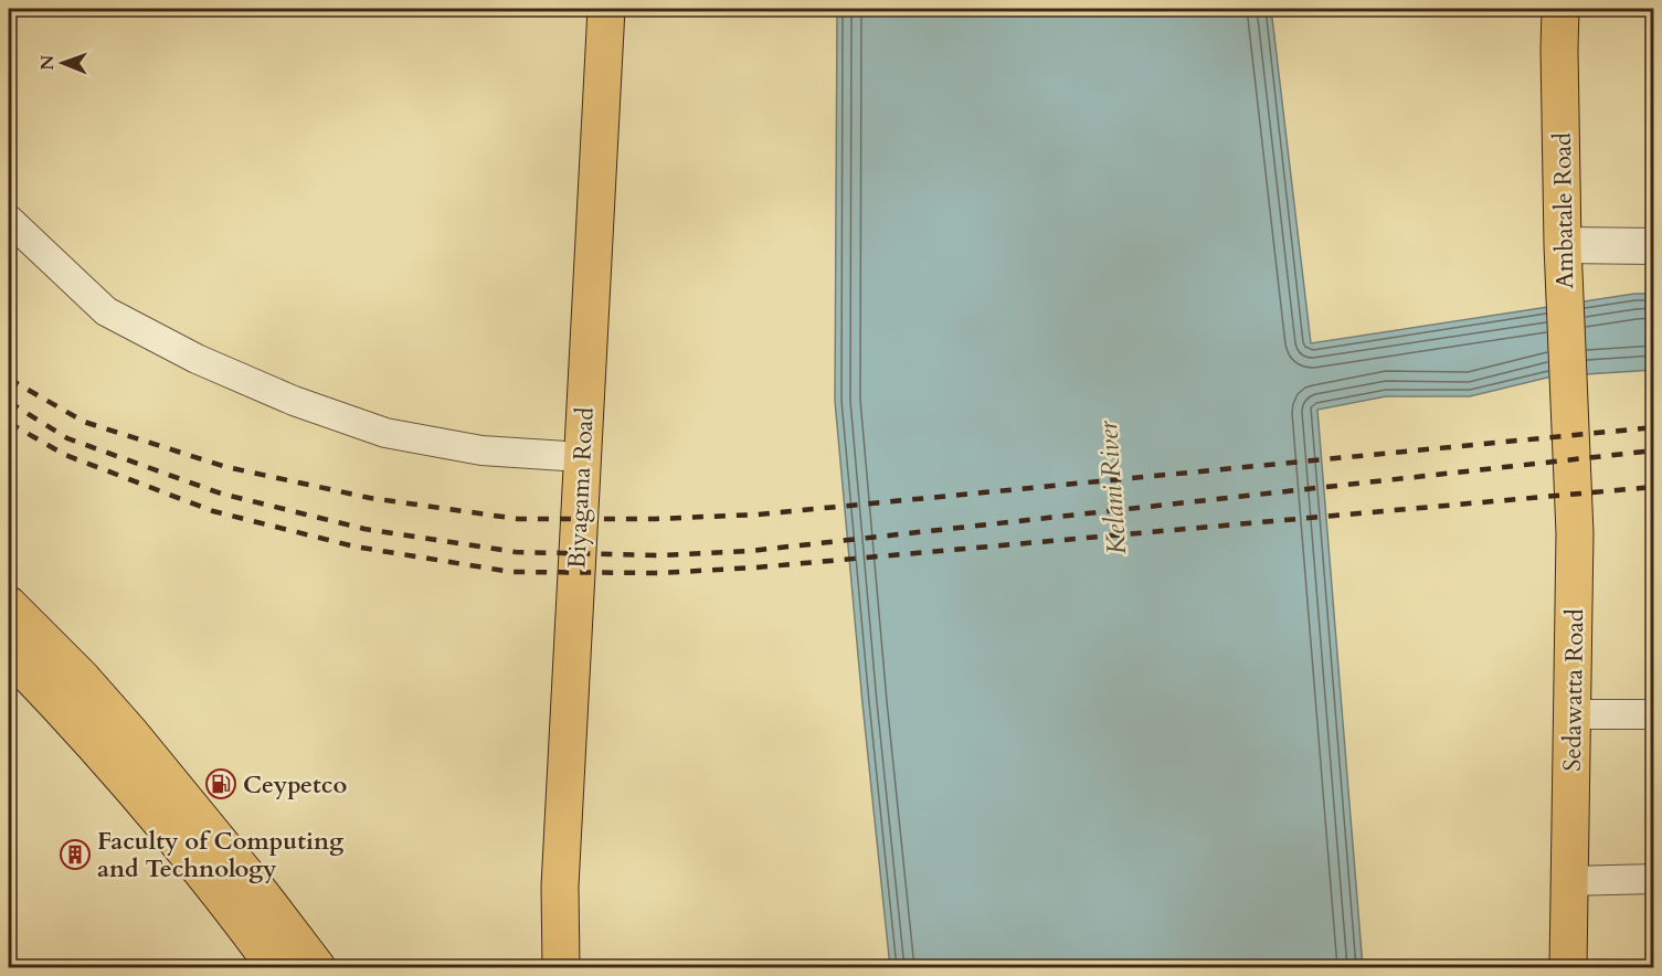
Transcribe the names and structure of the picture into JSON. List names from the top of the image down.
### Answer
{
  "streets": {
    "main road": ["Ambatale Road", "Biyagama Road", "Sedawatta Road"]
  },
  "crossings": [
    ["Ambatale Road", "Sedawatta Road"]
  ],
  "water": ["Kelani River"],
  "places": {
    "fuel station": ["Ceypetco"],
    "building": ["Faculty of Computing and Technology"]
  },
  "north": "left"
}
